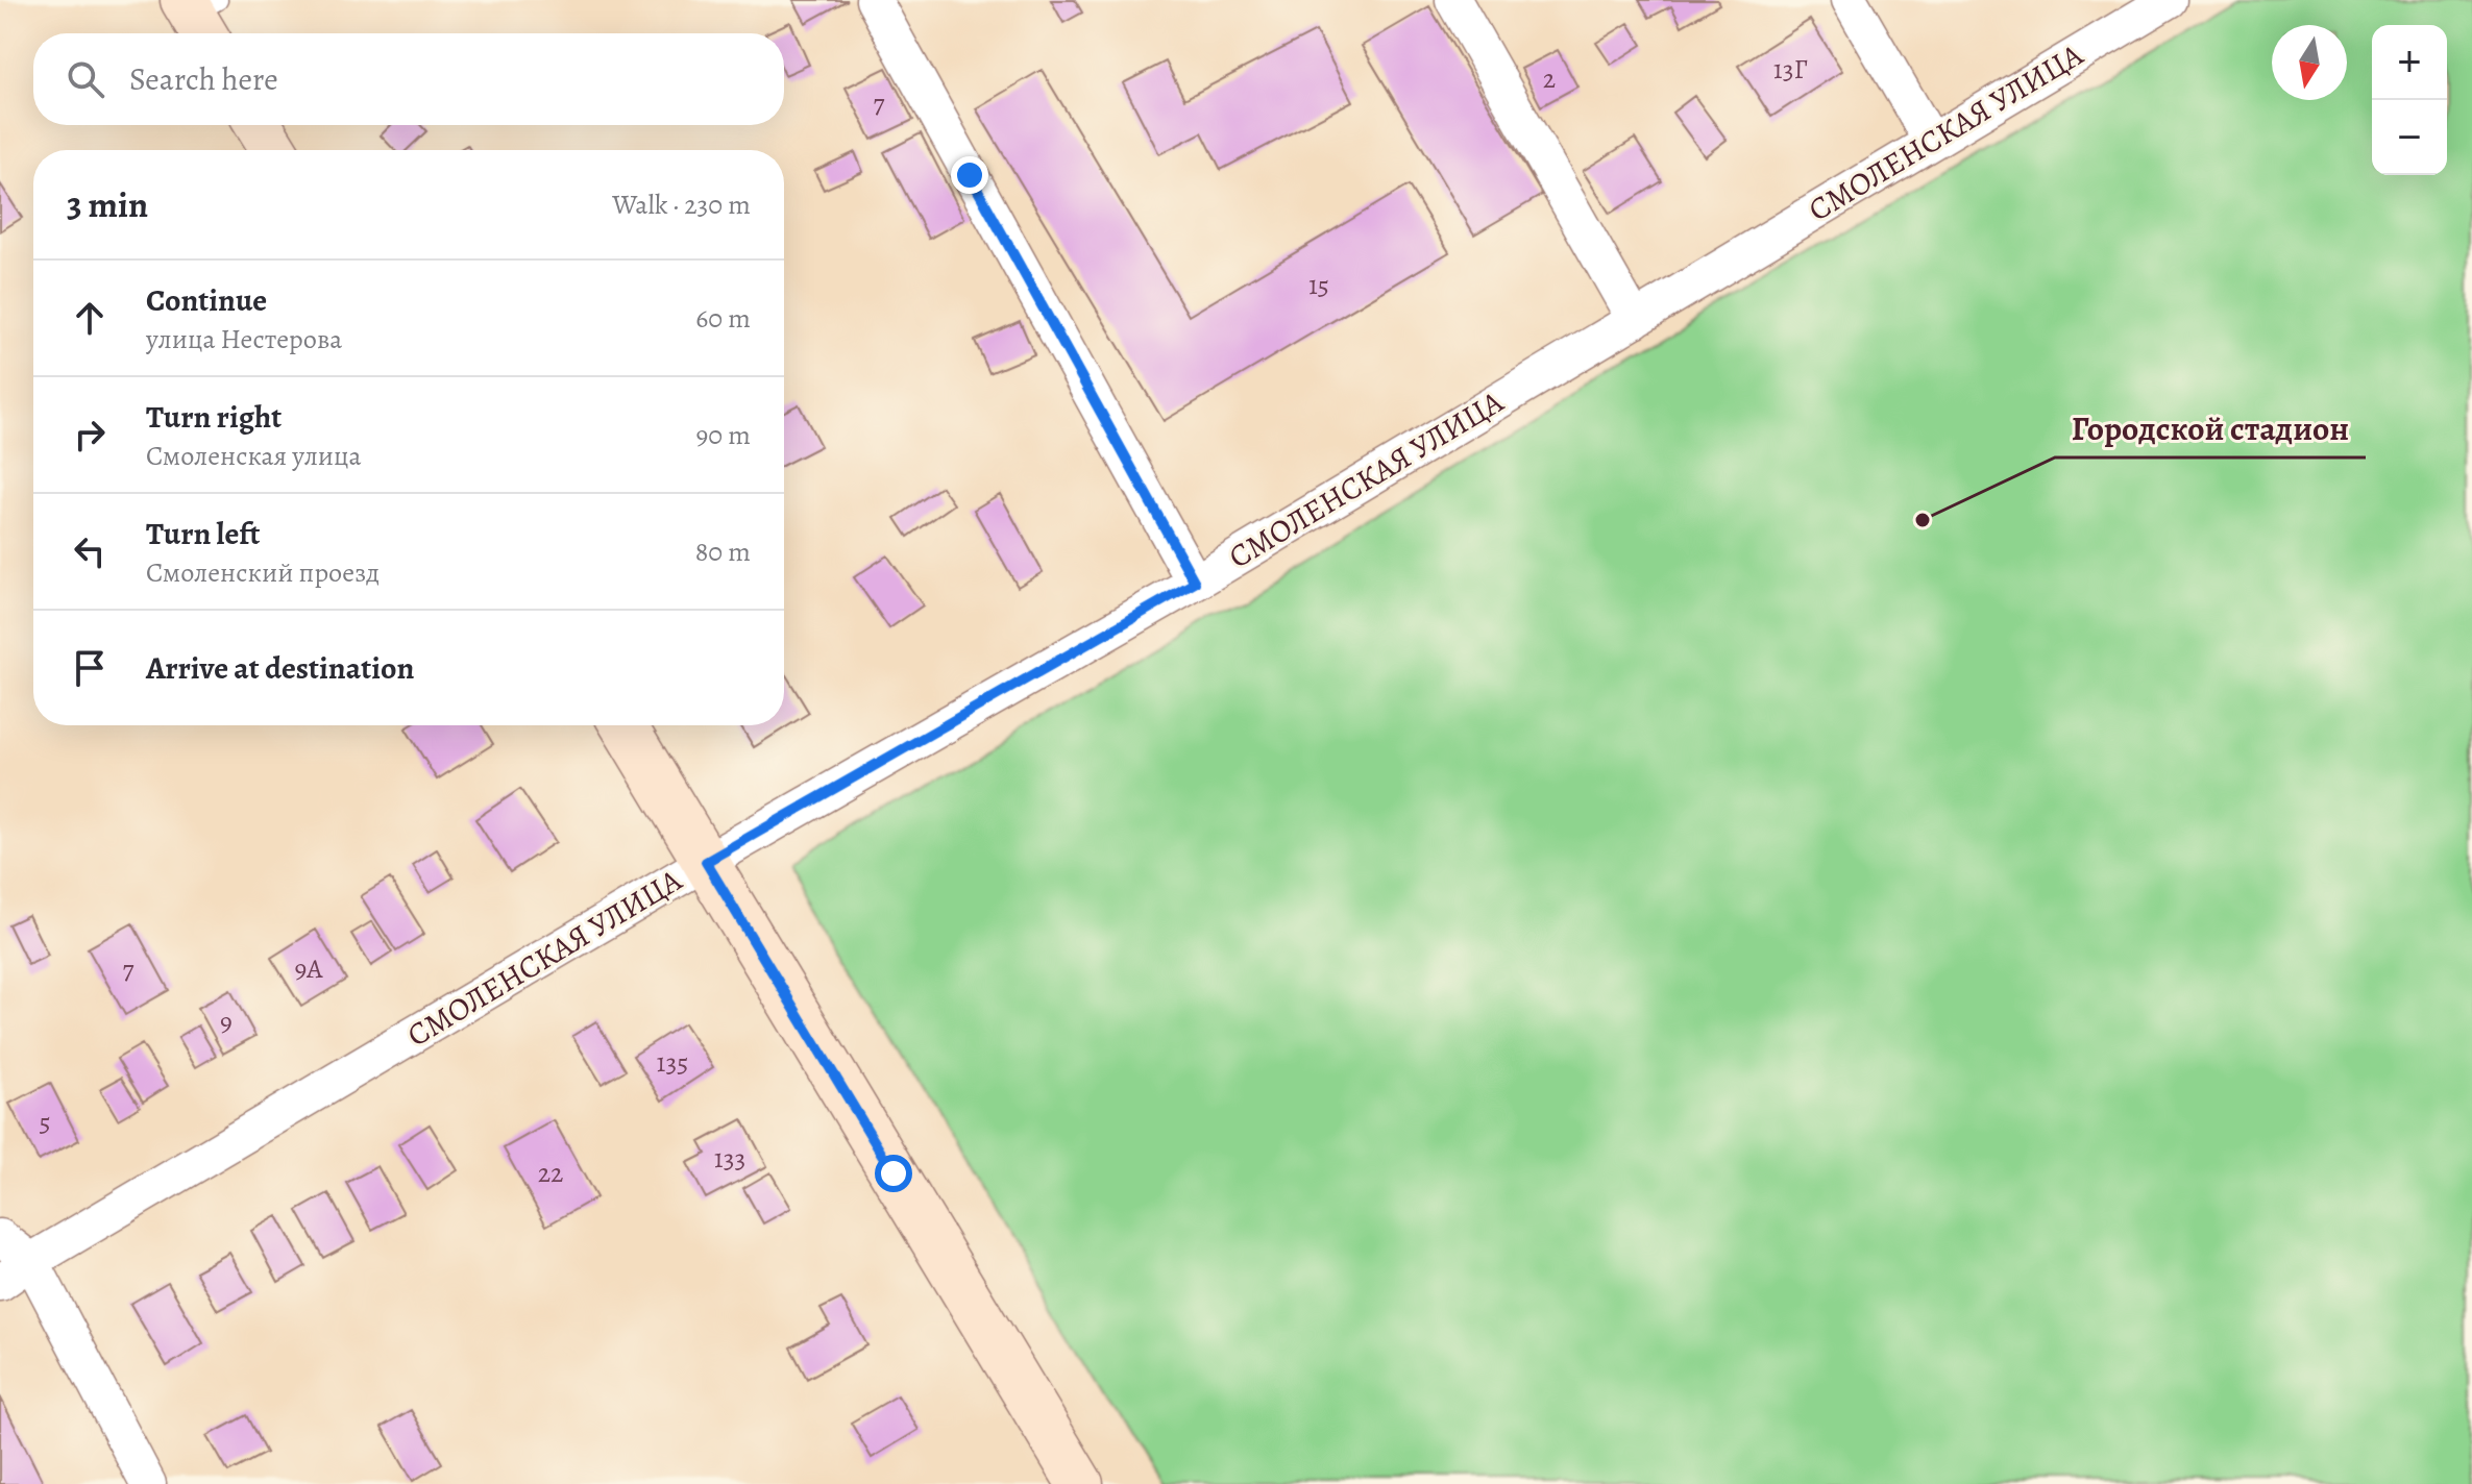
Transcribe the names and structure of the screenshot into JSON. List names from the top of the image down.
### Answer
{
  "streets": {
    "street": ["СМОЛЕНСКАЯ УЛИЦА"]
  },
  "places": ["Городской стадион"],
  "house_numbers": [
    "13Г",
    "2",
    "7",
    "15",
    "9А",
    "7",
    "9",
    "135",
    "5",
    "133",
    "22"
  ],
  "north": "bottom",
  "page": {
    "map_buttons": ["+", "−"],
    "search": "Search here",
    "heading": ["3 min", "Walk · 230 m"],
    "list": [
      ["Continue", "улица Нестерова", "60 m"],
      ["Turn right", "Смоленская улица", "90 m"],
      ["Turn left", "Смоленский проезд", "80 m"],
      "Arrive at destination"
    ]
  }
}
